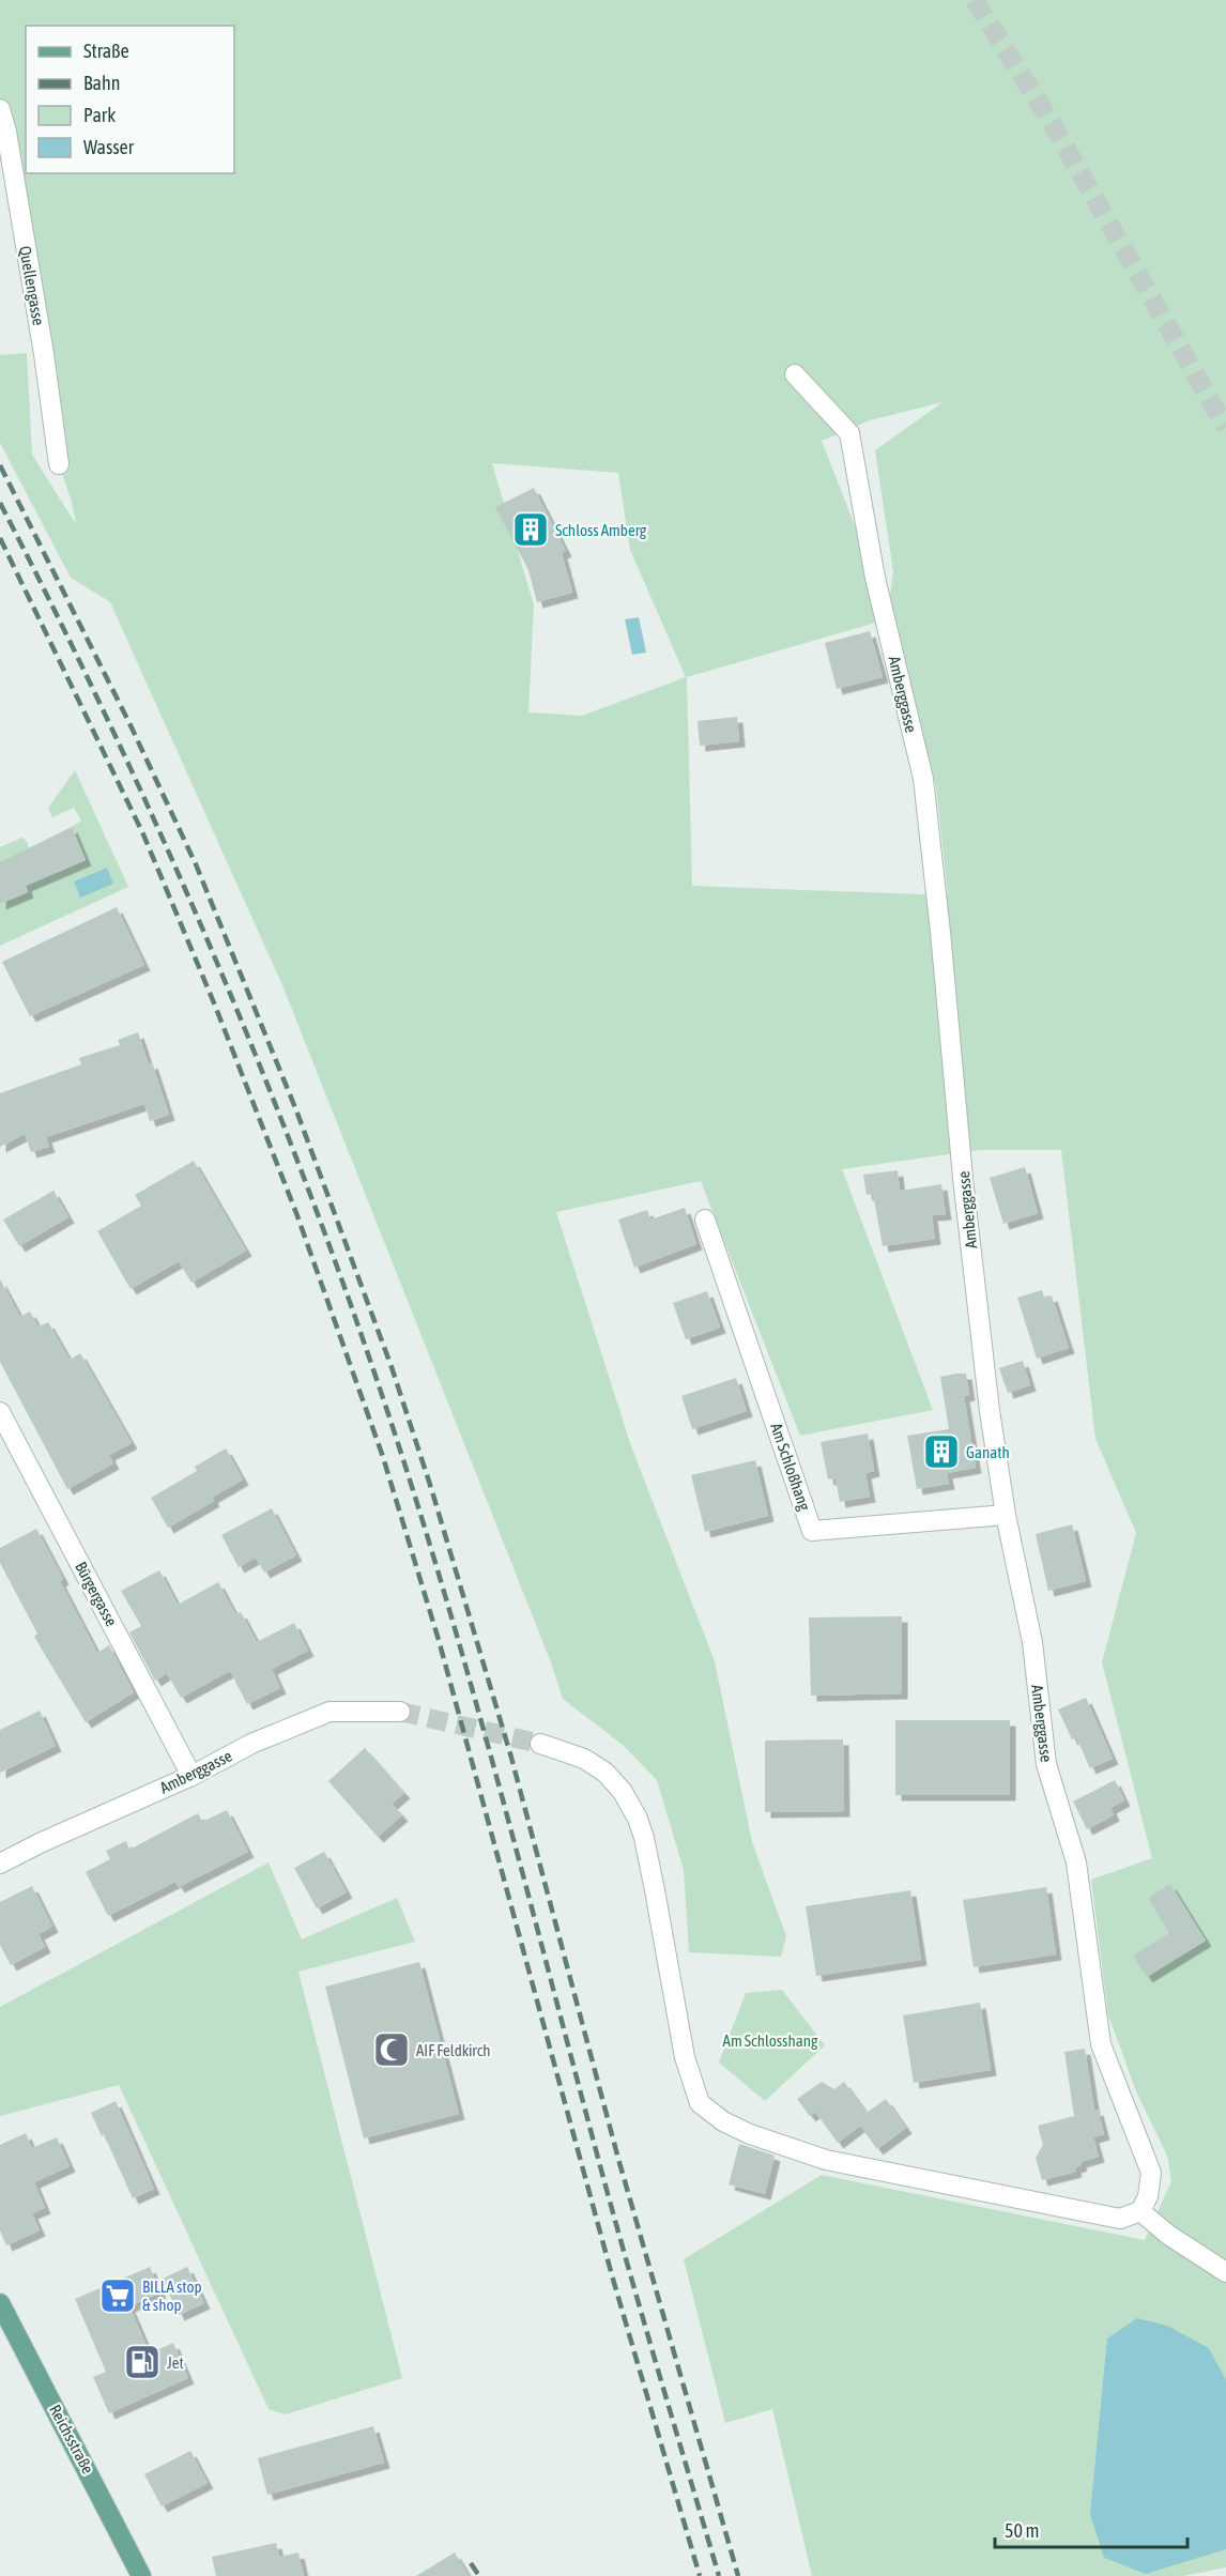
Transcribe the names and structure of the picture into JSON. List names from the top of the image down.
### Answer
{
  "streets": {
    "main road": ["Reichsstraße"],
    "street": [
      "Quellengasse",
      "Amberggasse",
      "Am Schloßhang",
      "Bürgergasse"
    ]
  },
  "crossings": [
    ["Amberggasse", "Am Schloßhang"],
    ["Amberggasse", "Bürgergasse"]
  ],
  "parks": ["Am Schlosshang"],
  "places": {
    "building": ["Schloss Amberg", "Ganath"],
    "mosque": ["AIF Feldkirch"],
    "supermarket": ["BILLA stop & shop"],
    "fuel station": ["Jet"]
  },
  "legend": [
    "Straße",
    "Bahn",
    "Park",
    "Wasser"
  ],
  "scale_bar": "50 m"
}
